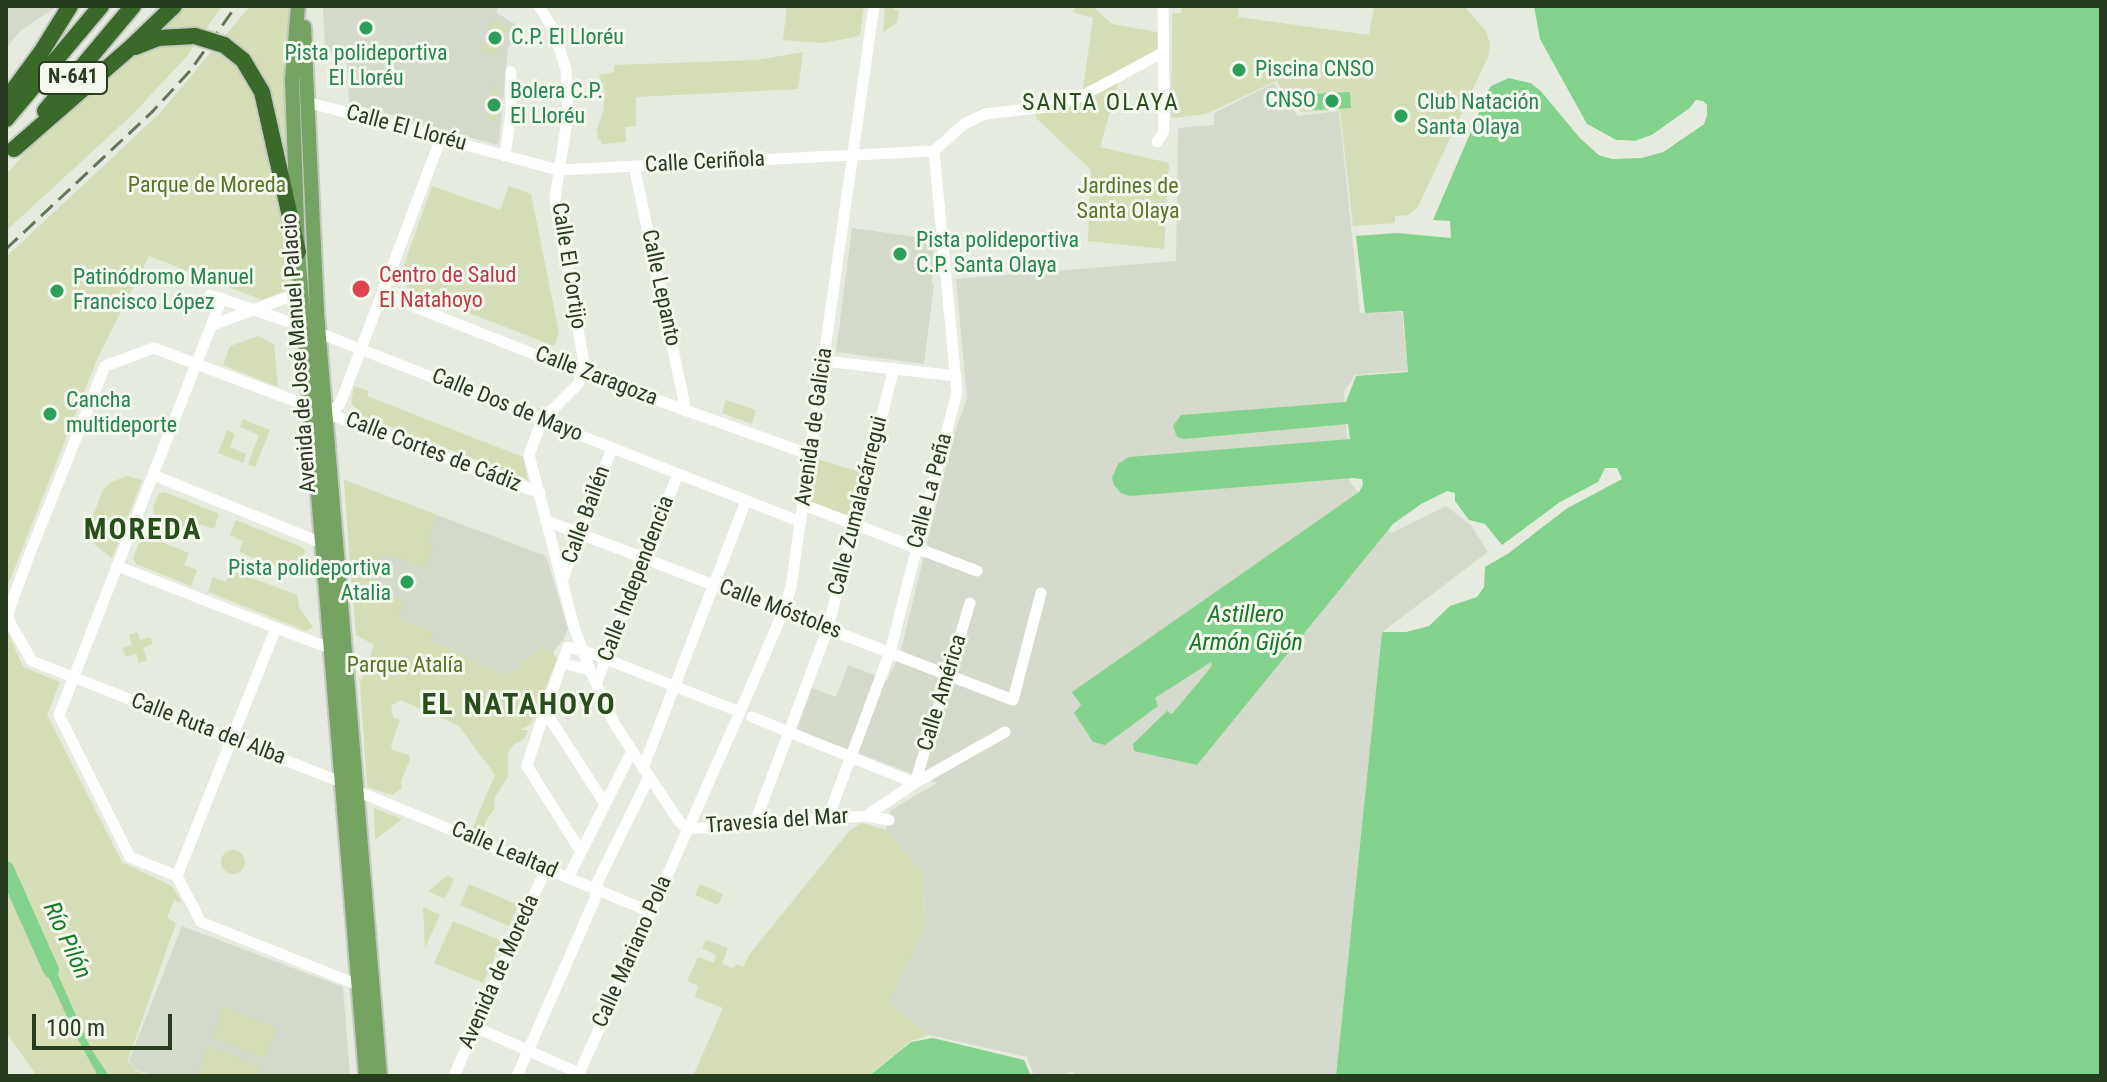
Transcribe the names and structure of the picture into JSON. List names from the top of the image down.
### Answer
{
  "streets": {
    "highway": ["N-641"],
    "main road": ["Avenida de José Manuel Palacio"],
    "street": [
      "Calle El Lloréu",
      "Calle Ceriñola",
      "Calle El Cortijo",
      "Calle Lepanto",
      "Calle Zaragoza",
      "Calle Dos de Mayo",
      "Avenida de Galicia",
      "Calle Cortes de Cádiz",
      "Calle La Peña",
      "Calle Zumalacárregui",
      "Calle Bailén",
      "Calle Independencia",
      "Calle Móstoles",
      "Calle América",
      "Calle Ruta del Alba",
      "Travesía del Mar",
      "Calle Lealtad",
      "Calle Mariano Pola",
      "Avenida de Moreda"
    ]
  },
  "crossings": [
    ["Calle El Lloréu", "Calle Ceriñola"],
    ["Calle El Lloréu", "Calle El Cortijo"],
    ["Calle El Lloréu", "Avenida de José Manuel Palacio"],
    ["Calle Ceriñola", "Calle El Cortijo"],
    ["Calle Ceriñola", "Calle Lepanto"],
    ["Calle Ceriñola", "Avenida de Galicia"],
    ["Calle Ceriñola", "Calle La Peña"],
    ["Calle El Cortijo", "Calle Zaragoza"],
    ["Calle Lepanto", "Calle Zaragoza"],
    ["Avenida de José Manuel Palacio", "Calle Dos de Mayo"],
    ["Avenida de José Manuel Palacio", "Calle Cortes de Cádiz"],
    ["Avenida de José Manuel Palacio", "Calle Ruta del Alba"],
    ["Avenida de José Manuel Palacio", "Calle Lealtad"],
    ["Calle Zaragoza", "Avenida de Galicia"],
    ["Calle Dos de Mayo", "Avenida de Galicia"],
    ["Calle Dos de Mayo", "Calle Bailén"],
    ["Calle Dos de Mayo", "Calle Independencia"],
    ["Avenida de Galicia", "Calle Móstoles"],
    ["Avenida de Galicia", "Travesía del Mar"],
    ["Avenida de Galicia", "Calle Mariano Pola"],
    ["Calle Cortes de Cádiz", "Calle Ruta del Alba"],
    ["Calle La Peña", "Calle Móstoles"],
    ["Calle La Peña", "Travesía del Mar"],
    ["Calle Zumalacárregui", "Calle Móstoles"],
    ["Calle Zumalacárregui", "Travesía del Mar"],
    ["Calle Bailén", "Calle Móstoles"],
    ["Calle Independencia", "Calle Móstoles"],
    ["Calle Móstoles", "Calle América"],
    ["Calle América", "Travesía del Mar"],
    ["Travesía del Mar", "Calle Mariano Pola"],
    ["Calle Lealtad", "Calle Mariano Pola"],
    ["Calle Lealtad", "Avenida de Moreda"]
  ],
  "districts": ["SANTA OLAYA", "MOREDA", "EL NATAHOYO"],
  "water": ["Astillero Armón Gijón", "Río Pilón"],
  "parks": ["Parque de Moreda", "Jardines de Santa Olaya", "Parque Atalía"],
  "places": [
    "Pista polideportiva El Lloréu",
    "C.P. El Lloréu",
    "Piscina CNSO",
    "CNSO",
    "Bolera C.P. El Lloréu",
    "Club Natación Santa Olaya",
    "Pista polideportiva C.P. Santa Olaya",
    "Centro de Salud El Natahoyo",
    "Patinódromo Manuel Francisco López",
    "Cancha multideporte",
    "Pista polideportiva Atalia"
  ],
  "scale_bar": "100 m"
}
